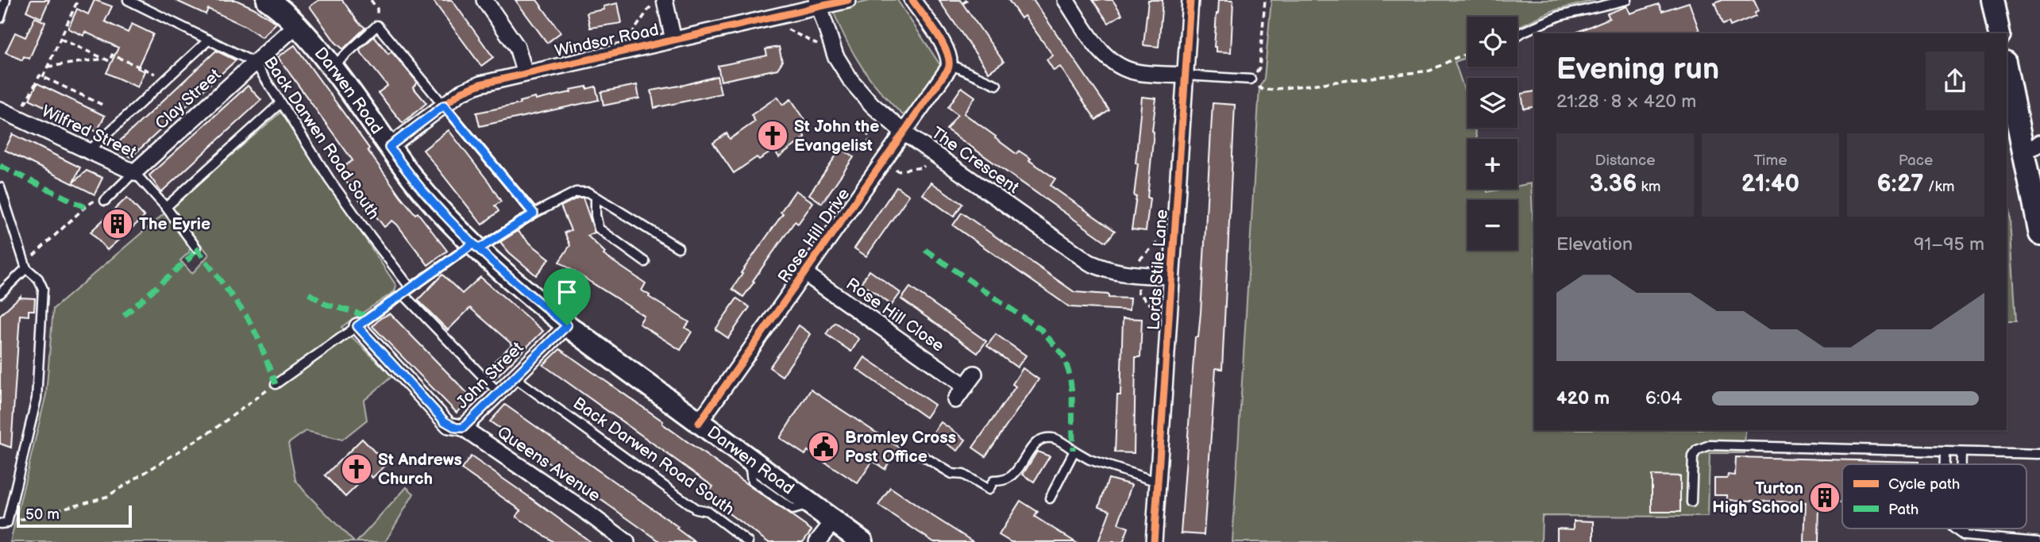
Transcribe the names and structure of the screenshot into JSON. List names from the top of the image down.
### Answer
{
  "streets": {
    "main road": ["Darwen Road"],
    "street": [
      "Windsor Road",
      "Clay Street",
      "Wilfred Street",
      "The Crescent",
      "Rose Hill Drive",
      "Lords Stile Lane",
      "Rose Hill Close",
      "John Street",
      "Queens Avenue"
    ],
    "lane": ["Back Darwen Road South"]
  },
  "crossings": [
    ["Windsor Road", "Darwen Road"],
    ["Windsor Road", "The Crescent"],
    ["Darwen Road", "Clay Street"],
    ["Darwen Road", "Rose Hill Drive"],
    ["Darwen Road", "John Street"],
    ["Clay Street", "Wilfred Street"],
    ["Clay Street", "Back Darwen Road South"],
    ["Back Darwen Road South", "John Street"],
    ["The Crescent", "Rose Hill Drive"],
    ["The Crescent", "Lords Stile Lane"],
    ["Rose Hill Drive", "Rose Hill Close"],
    ["John Street", "Queens Avenue"]
  ],
  "places": {
    "church": ["St John the Evangelist", "St Andrews Church"],
    "building": ["The Eyrie", "Turton High School"],
    "public building": ["Bromley Cross Post Office"]
  },
  "legend": ["Cycle path", "Path"],
  "scale_bar": "50 m",
  "page": {
    "map_buttons": ["+", "−"],
    "heading": ["Evening run", "21:28 · 8 × 420 m"],
    "stats": [
      ["Distance", "3.36 km"],
      ["Time", "21:40"],
      ["Pace", "6:27 /km"]
    ],
    "chart": ["Elevation", "91–95 m"],
    "list": [
      {
        "name": "420 m",
        "note": "6:04"
      }
    ],
    "scale": "50 m"
  }
}
